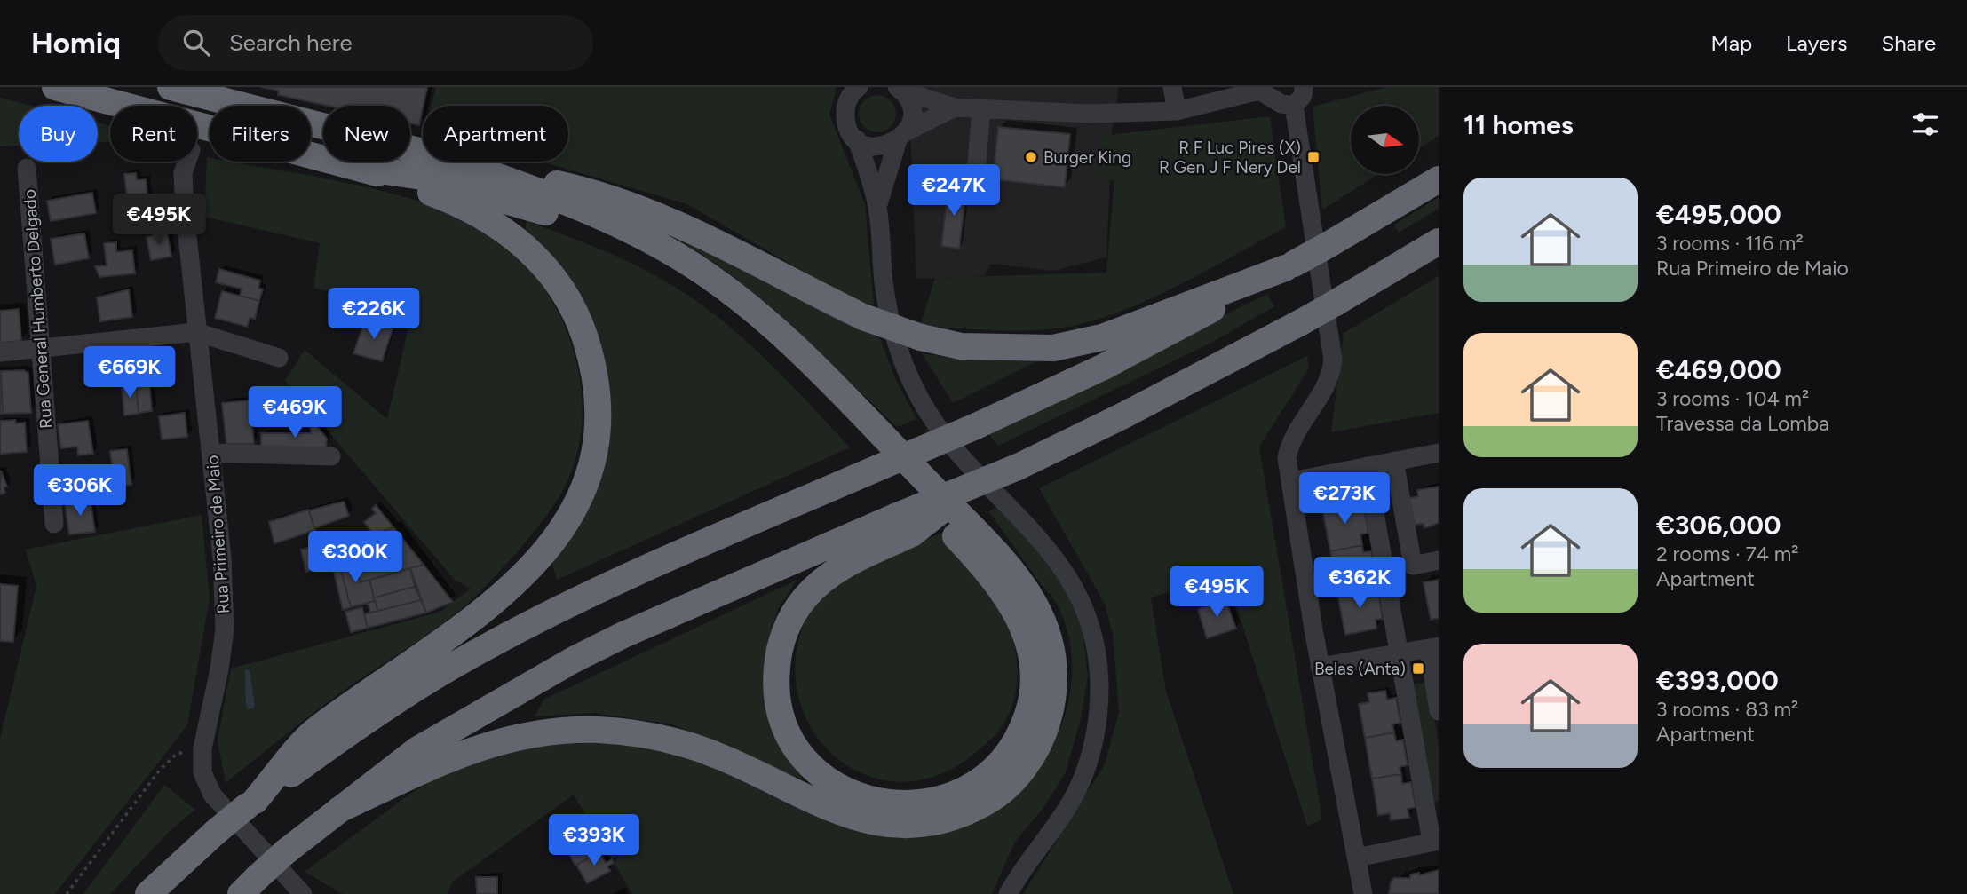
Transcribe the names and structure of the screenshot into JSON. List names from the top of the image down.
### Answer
{
  "streets": {
    "street": ["Rua General Humberto Delgado", "Rua Primeiro de Maio"]
  },
  "places": {
    "other": ["Burger King"],
    "transit": ["R F Luc Pires (X) R Gen J F Nery Del", "Belas (Anta)"]
  },
  "north": "right",
  "page": {
    "header": "Homiq",
    "search": "Search here",
    "nav": ["Map", "Layers", "Share"],
    "heading": "11 homes",
    "chip": [
      "Buy",
      "Rent",
      "Filters",
      "New",
      "Apartment"
    ],
    "list": [
      {
        "name": "€495,000",
        "note": "3 rooms · 116 m² · Rua Primeiro de Maio"
      },
      {
        "name": "€469,000",
        "note": "3 rooms · 104 m² · Travessa da Lomba"
      },
      {
        "name": "€306,000",
        "note": "2 rooms · 74 m² · Apartment"
      },
      {
        "name": "€393,000",
        "note": "3 rooms · 83 m² · Apartment"
      }
    ],
    "price": [
      "€247K",
      "€495K",
      "€226K",
      "€669K",
      "€469K",
      "€306K",
      "€273K",
      "€300K",
      "€362K",
      "€495K",
      "€393K"
    ]
  }
}
